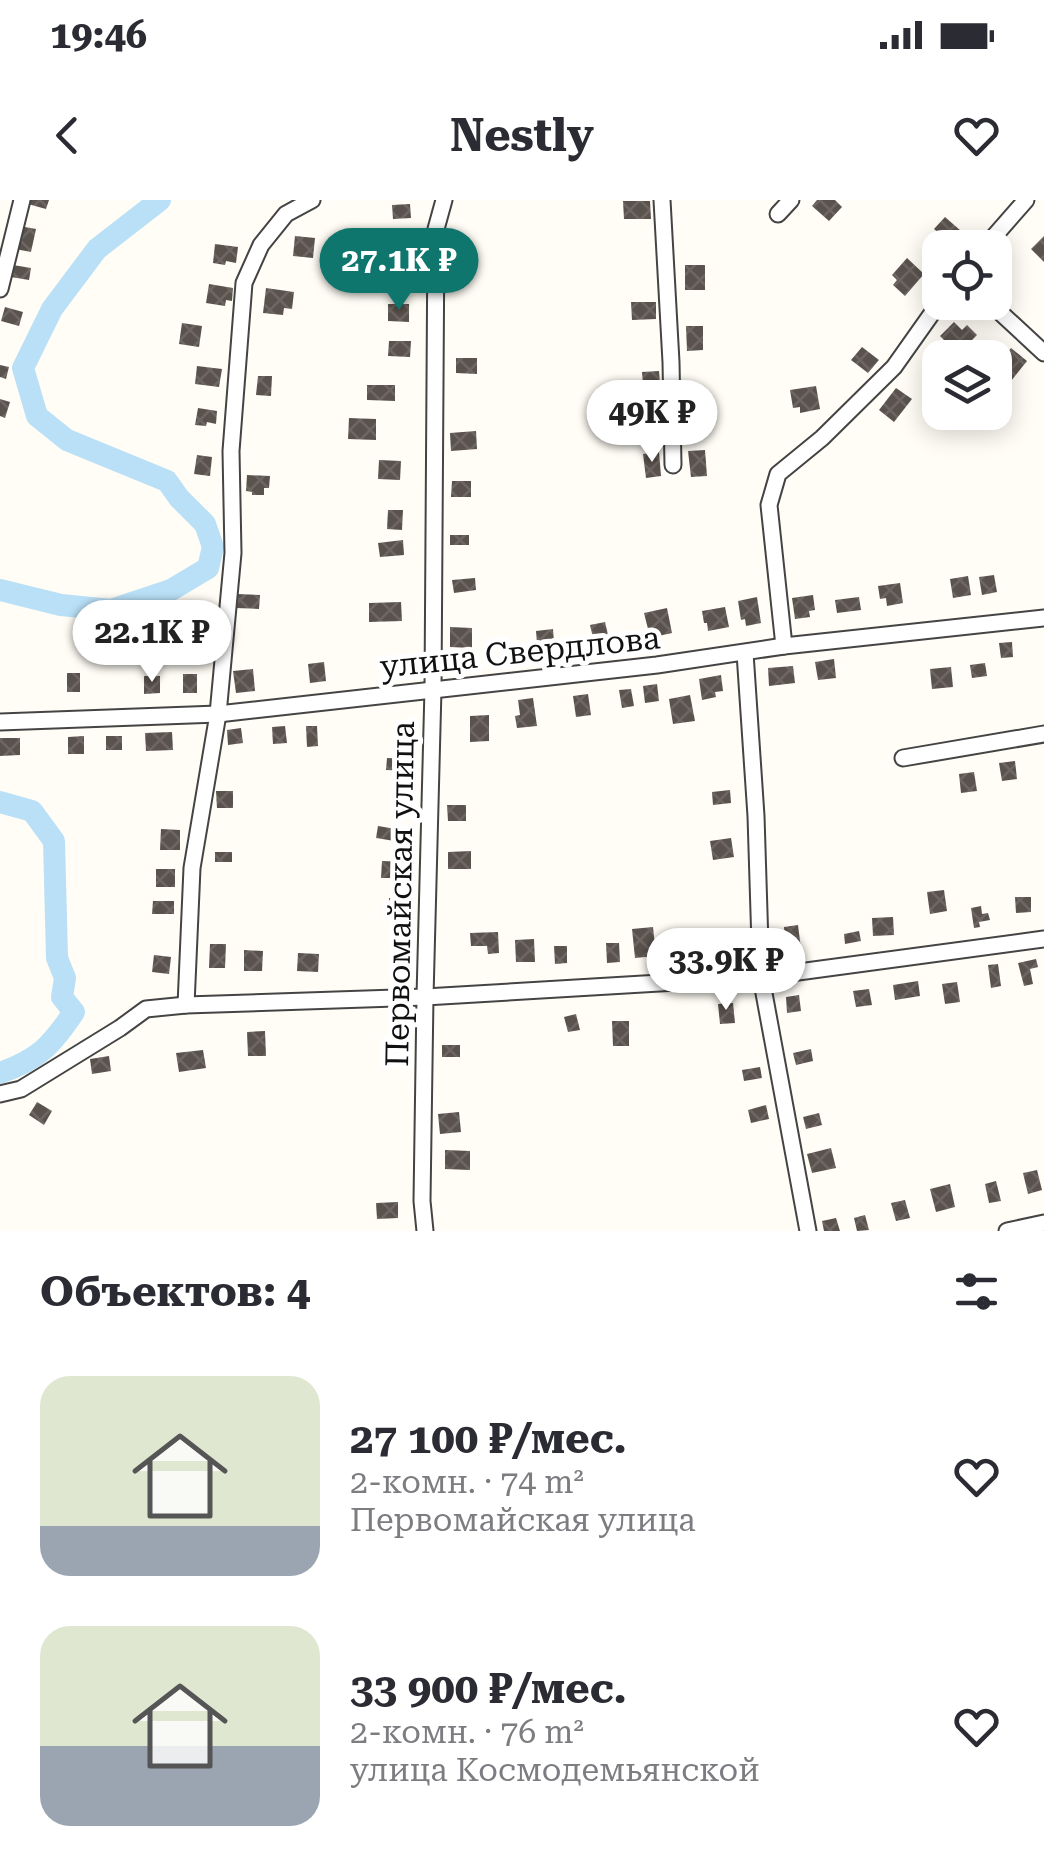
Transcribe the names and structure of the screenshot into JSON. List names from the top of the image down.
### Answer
{
  "streets": {
    "street": ["улица Свердлова", "Первомайская улица"]
  },
  "crossings": [
    ["улица Свердлова", "Первомайская улица"]
  ],
  "page": {
    "status": "19:46",
    "header": "Nestly",
    "price": [
      "27.1K ₽",
      "49K ₽",
      "22.1K ₽",
      "33.9K ₽"
    ],
    "heading": "Объектов: 4",
    "list": [
      {
        "name": "27 100 ₽/мес.",
        "note": "2-комн. · 74 m² · Первомайская улица"
      },
      {
        "name": "33 900 ₽/мес.",
        "note": "2-комн. · 76 m² · улица Космодемьянской"
      }
    ]
  }
}
